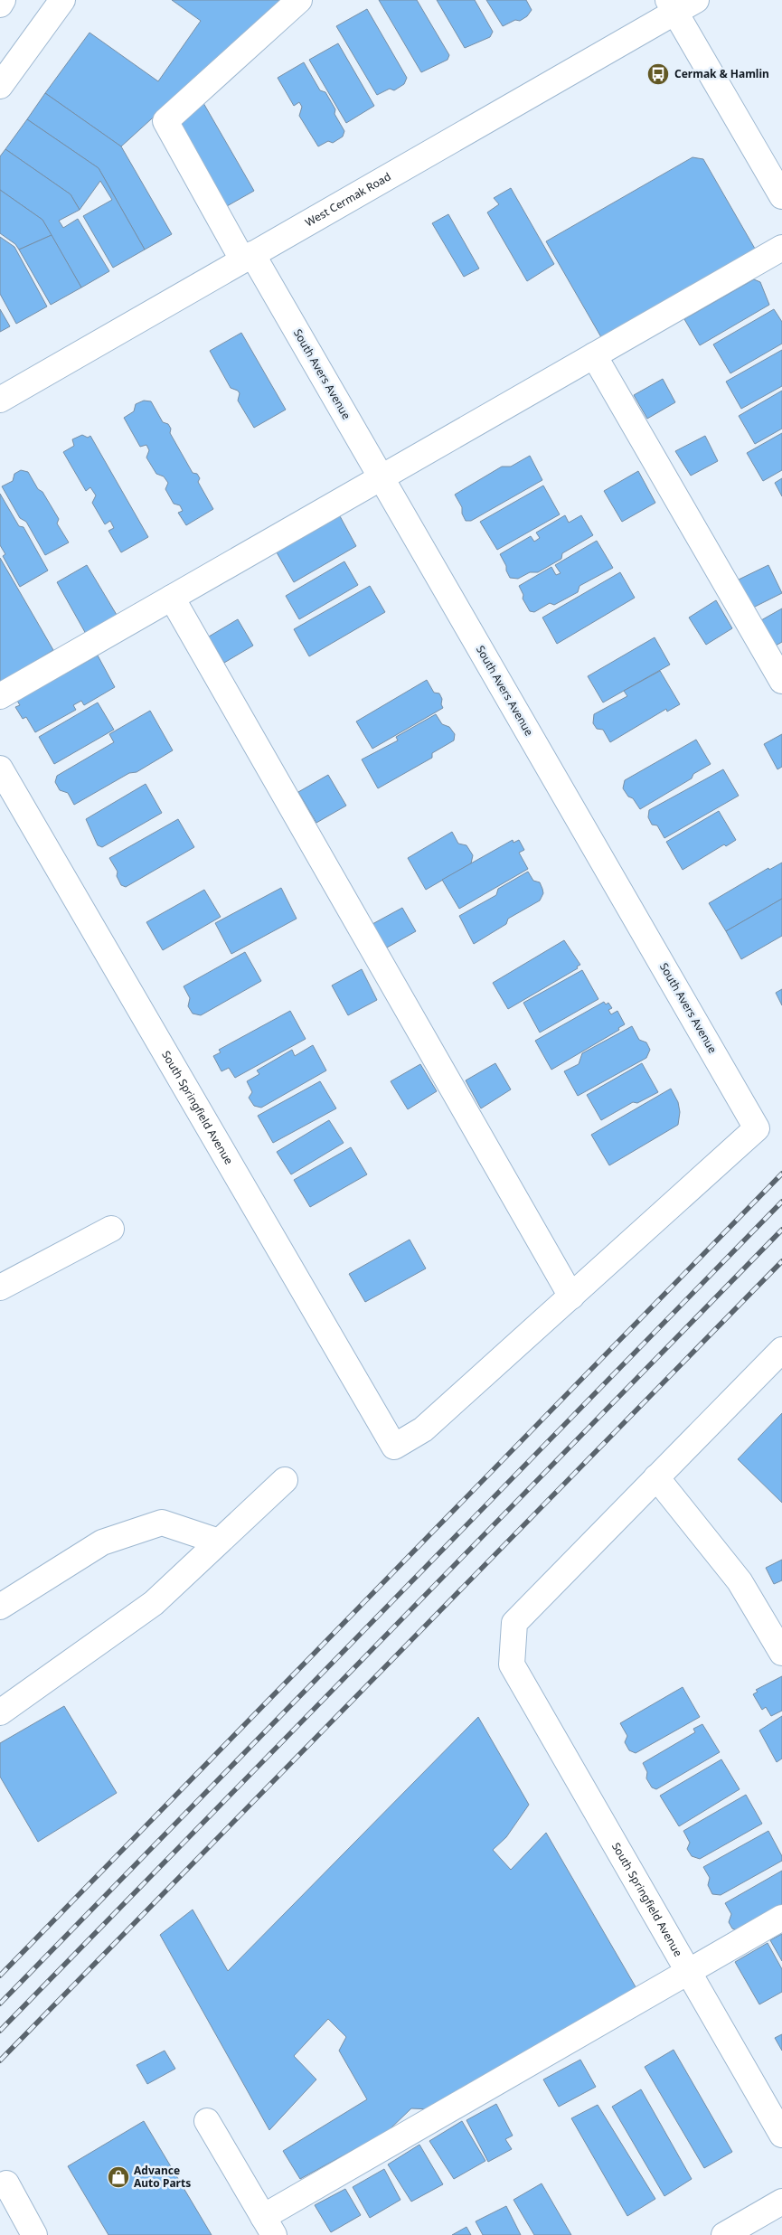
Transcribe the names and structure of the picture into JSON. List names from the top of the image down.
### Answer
{
  "streets": {
    "street": ["West Cermak Road", "South Avers Avenue", "South Springfield Avenue"]
  },
  "crossings": [
    ["West Cermak Road", "South Avers Avenue"],
    ["South Avers Avenue", "South Springfield Avenue"]
  ],
  "places": {
    "bus stop": ["Cermak & Hamlin"],
    "shop": ["Advance Auto Parts"]
  }
}
